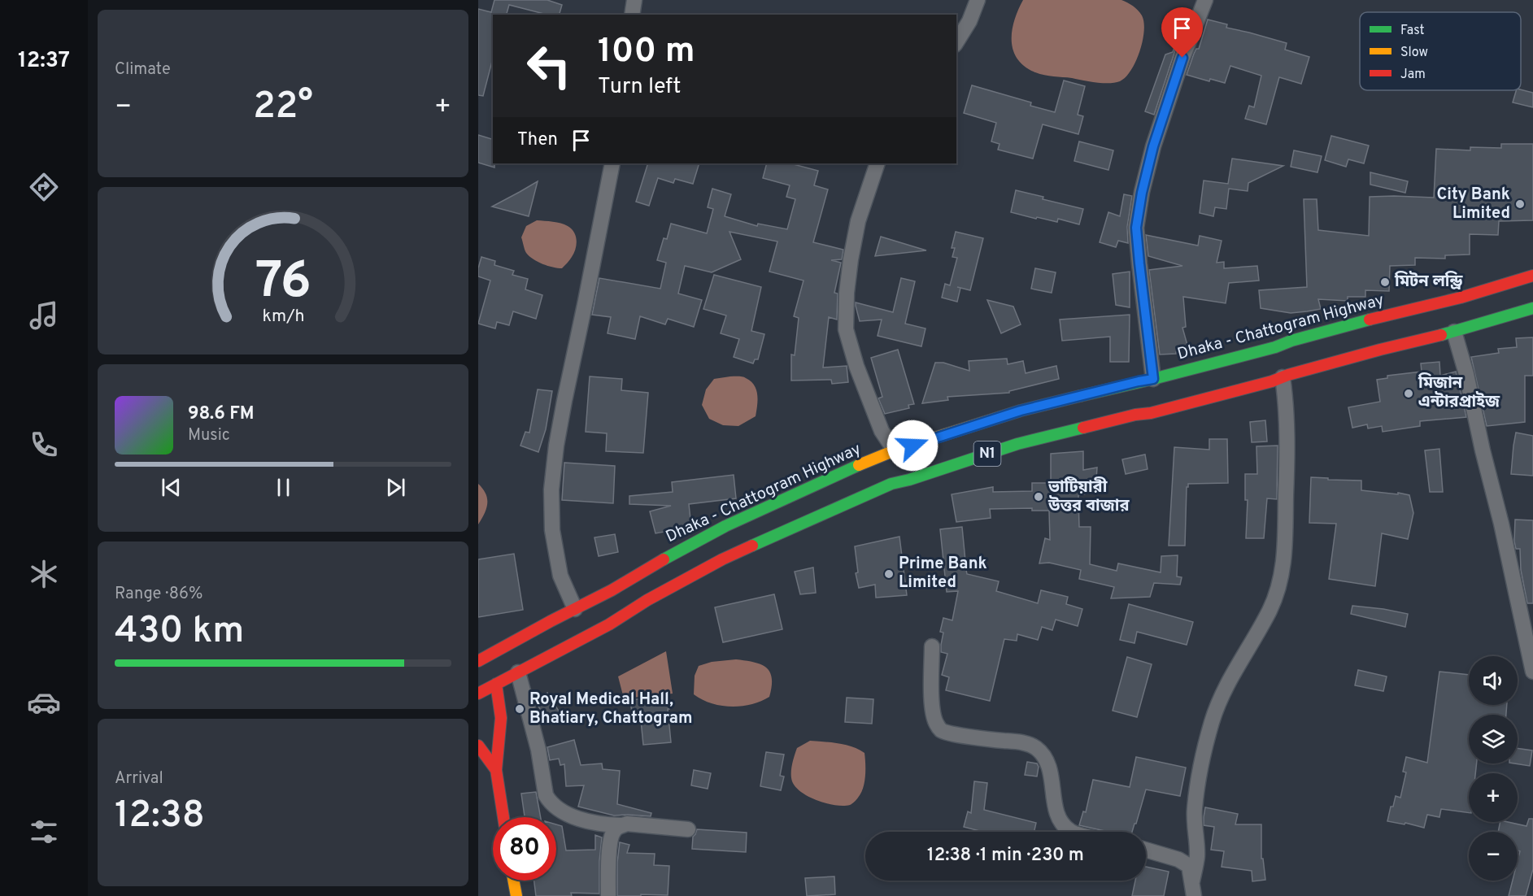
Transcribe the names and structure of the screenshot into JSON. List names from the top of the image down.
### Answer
{
  "streets": {
    "main road": ["Dhaka - Chattogram Highway", "N1"]
  },
  "places": [
    "City Bank Limited",
    "মিটন লন্ড্রি",
    "মিজান এন্টারপ্রাইজ",
    "ভাটিয়ারী উত্তর বাজার",
    "Prime Bank Limited",
    "Royal Medical Hall, Bhatiary, Chattogram"
  ],
  "legend": ["Fast", "Slow", "Jam"],
  "page": {
    "tabs": "12:37",
    "tile": [
      "Climate",
      ["Range · 86%", "430 km"],
      ["Arrival", "12:38"]
    ],
    "turn": ["100 m", "Turn left"],
    "heat": ["−", "22°", "+"],
    "then": "Then",
    "song": ["98.6 FM", "Music"],
    "map_buttons": ["+", "−"],
    "limit": "80",
    "trip": "12:38 · 1 min · 230 m",
    "gauge": ["76", "km/h"]
  }
}
